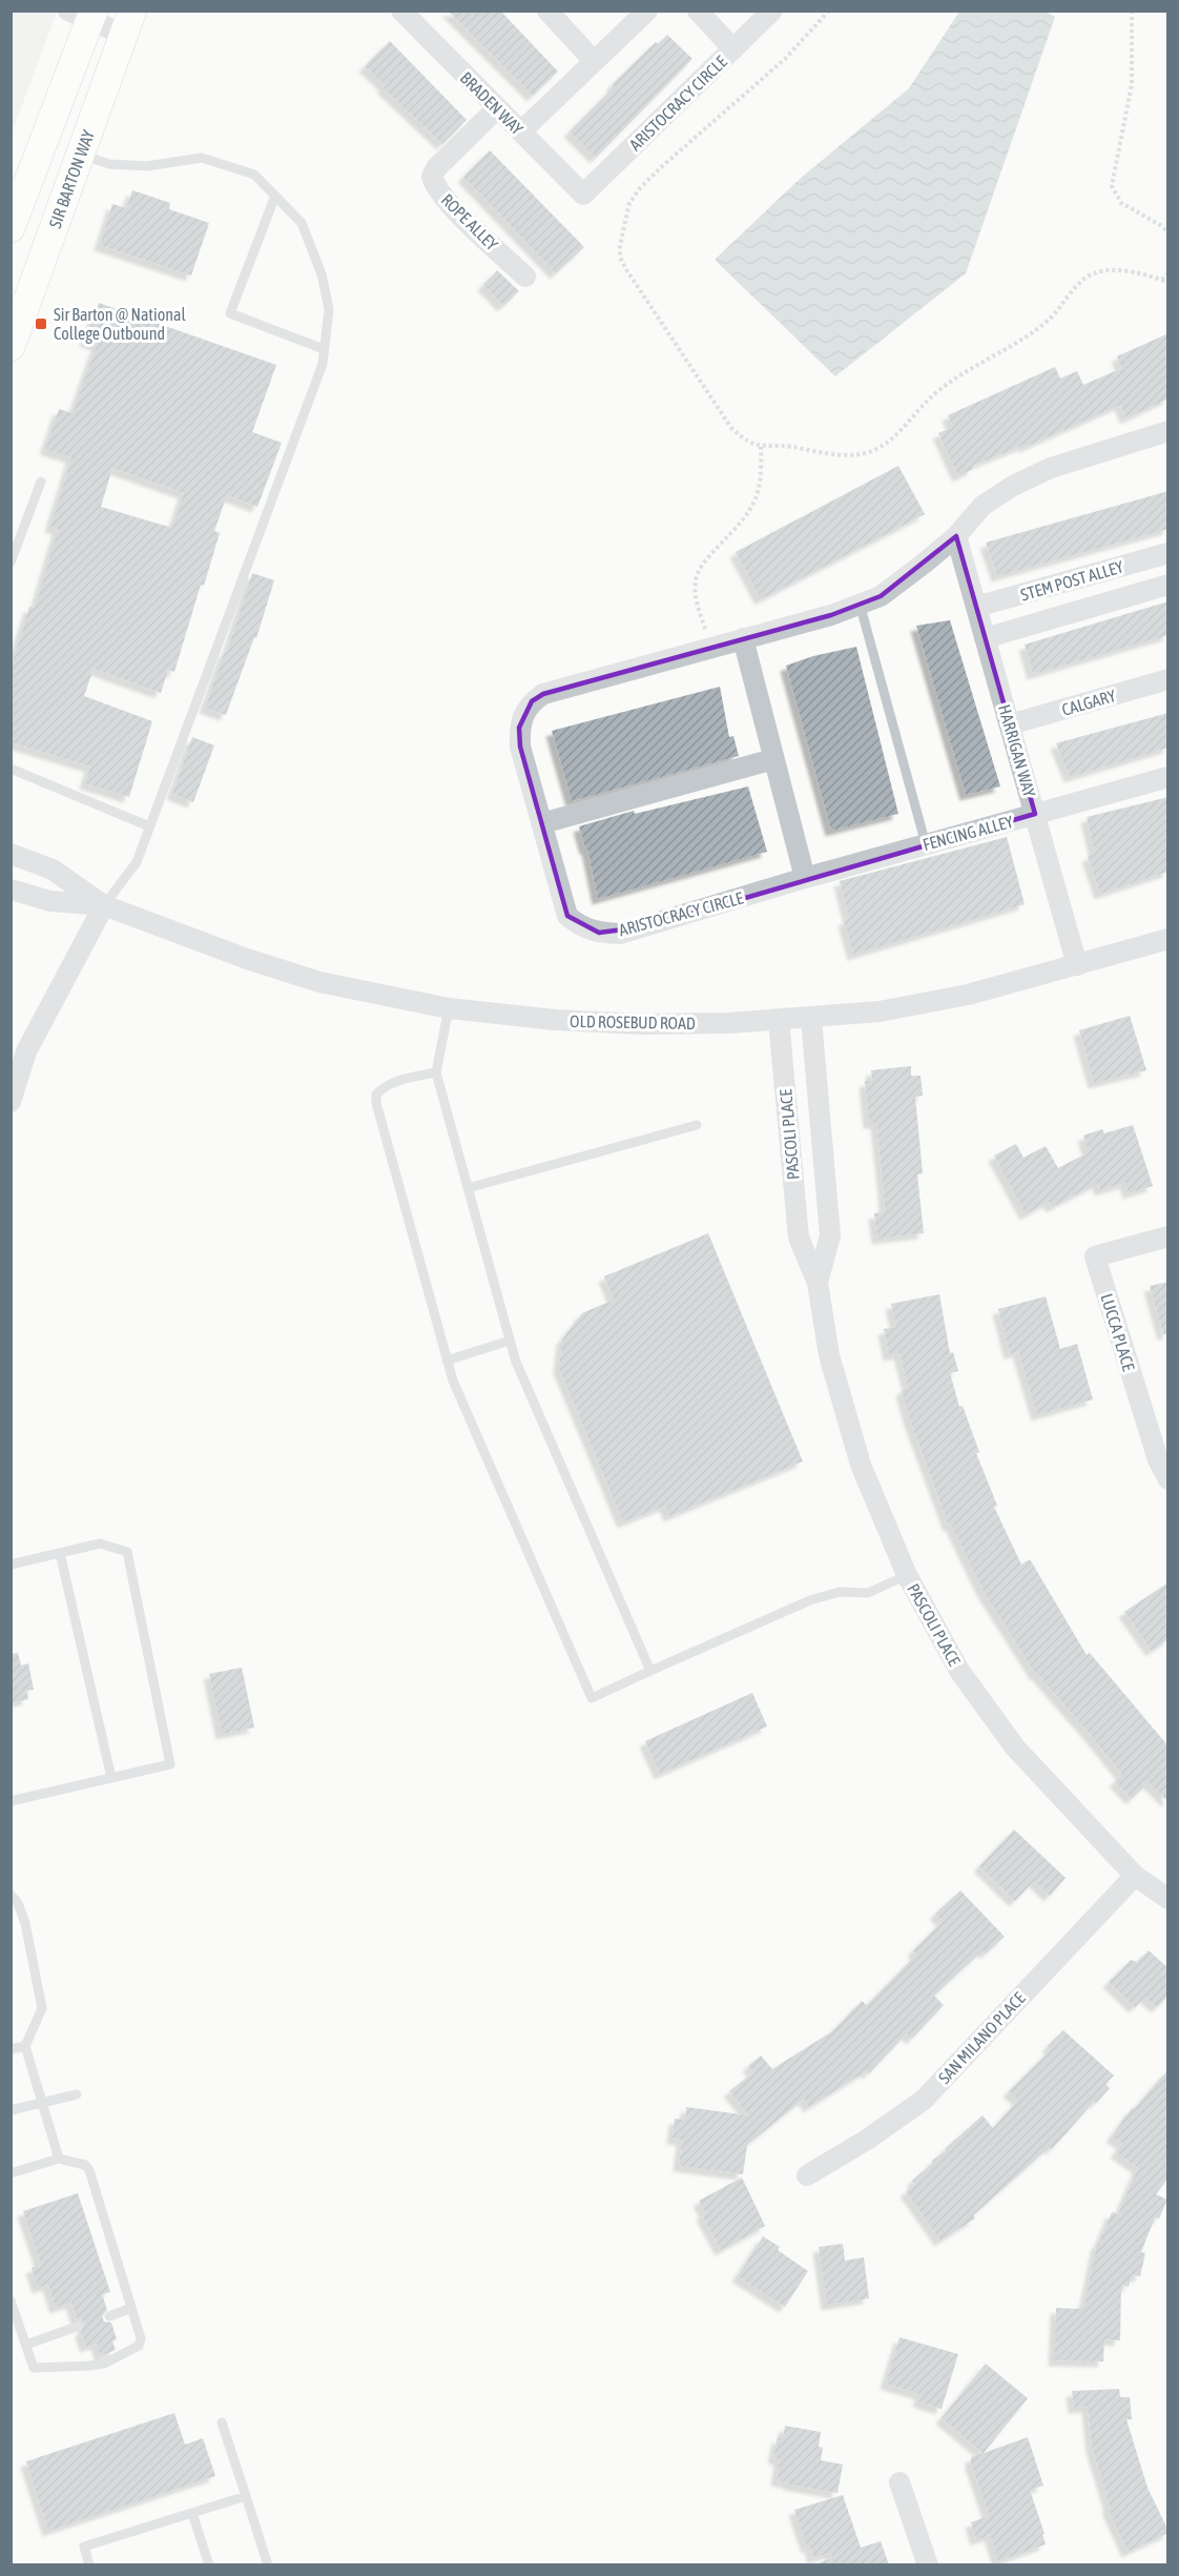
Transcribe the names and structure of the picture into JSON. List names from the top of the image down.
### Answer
{
  "streets": {
    "main road": ["SIR BARTON WAY"],
    "street": [
      "BRADEN WAY",
      "ARISTOCRACY CIRCLE",
      "ROPE ALLEY",
      "STEM POST ALLEY",
      "CALGARY",
      "HARRIGAN WAY",
      "FENCING ALLEY",
      "OLD ROSEBUD ROAD",
      "PASCOLI PLACE",
      "LUCCA PLACE",
      "SAN MILANO PLACE"
    ]
  },
  "crossings": [
    ["BRADEN WAY", "ARISTOCRACY CIRCLE"],
    ["BRADEN WAY", "ROPE ALLEY"],
    ["ARISTOCRACY CIRCLE", "HARRIGAN WAY"],
    ["ARISTOCRACY CIRCLE", "FENCING ALLEY"],
    ["STEM POST ALLEY", "HARRIGAN WAY"],
    ["CALGARY", "HARRIGAN WAY"],
    ["HARRIGAN WAY", "FENCING ALLEY"],
    ["HARRIGAN WAY", "OLD ROSEBUD ROAD"],
    ["OLD ROSEBUD ROAD", "PASCOLI PLACE"],
    ["PASCOLI PLACE", "SAN MILANO PLACE"]
  ],
  "places": {
    "transit": ["Sir Barton @ National College Outbound"]
  }
}
